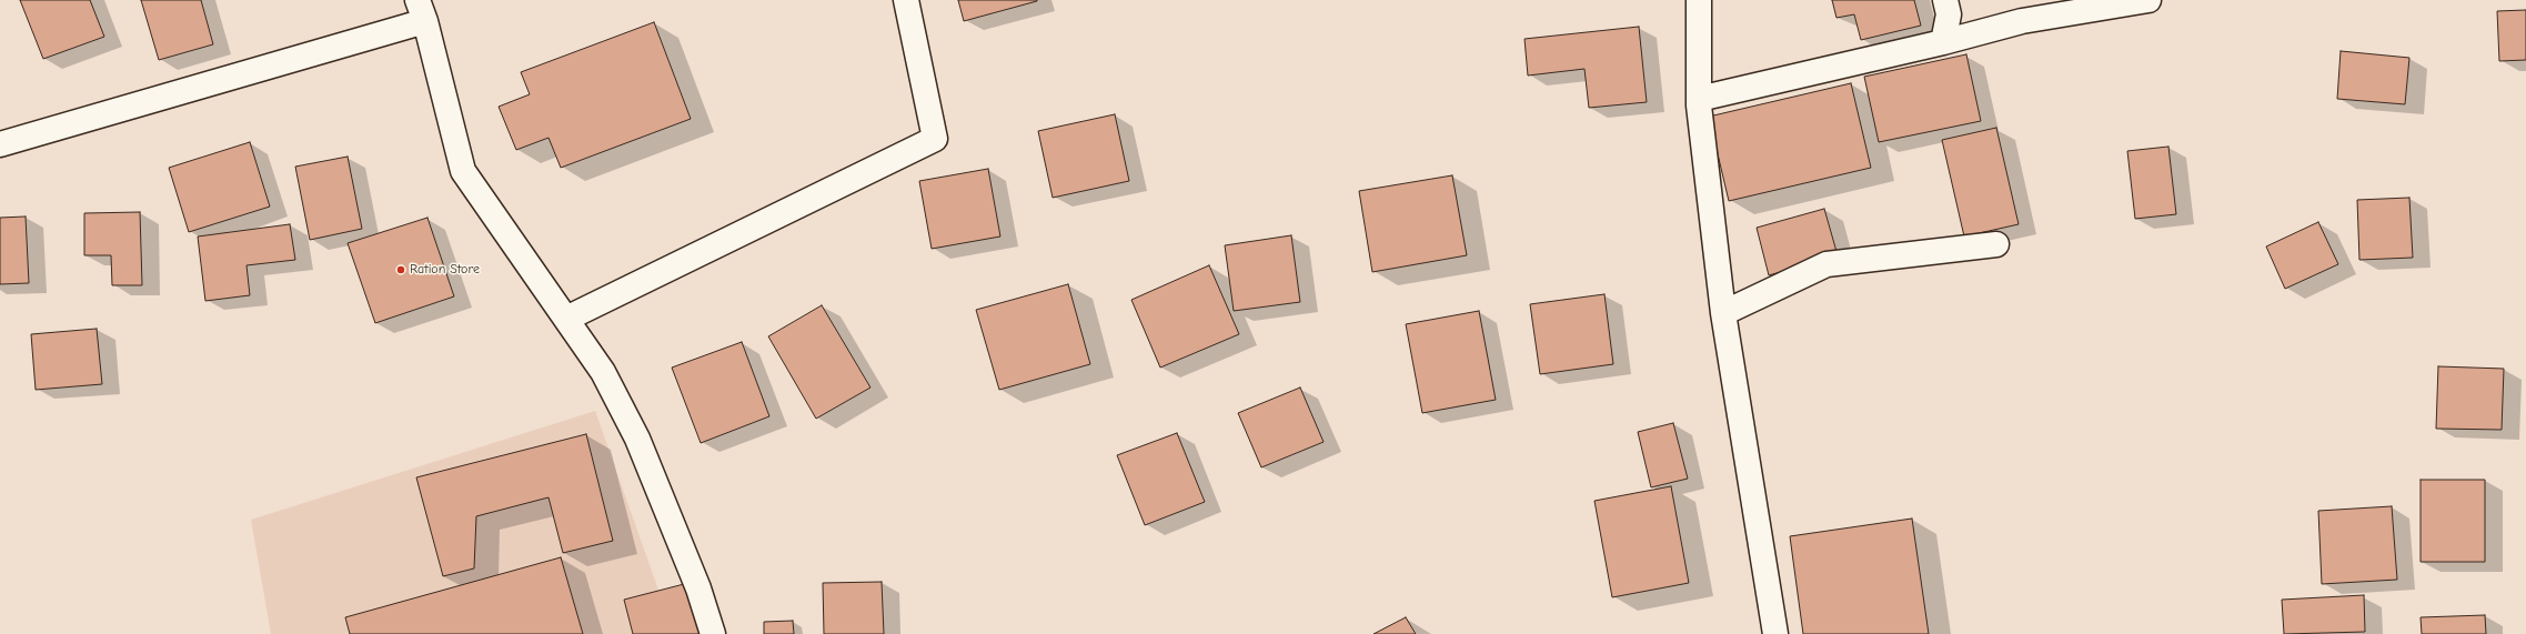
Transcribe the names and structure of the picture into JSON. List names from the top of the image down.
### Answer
{
  "places": ["Ration Store"]
}
